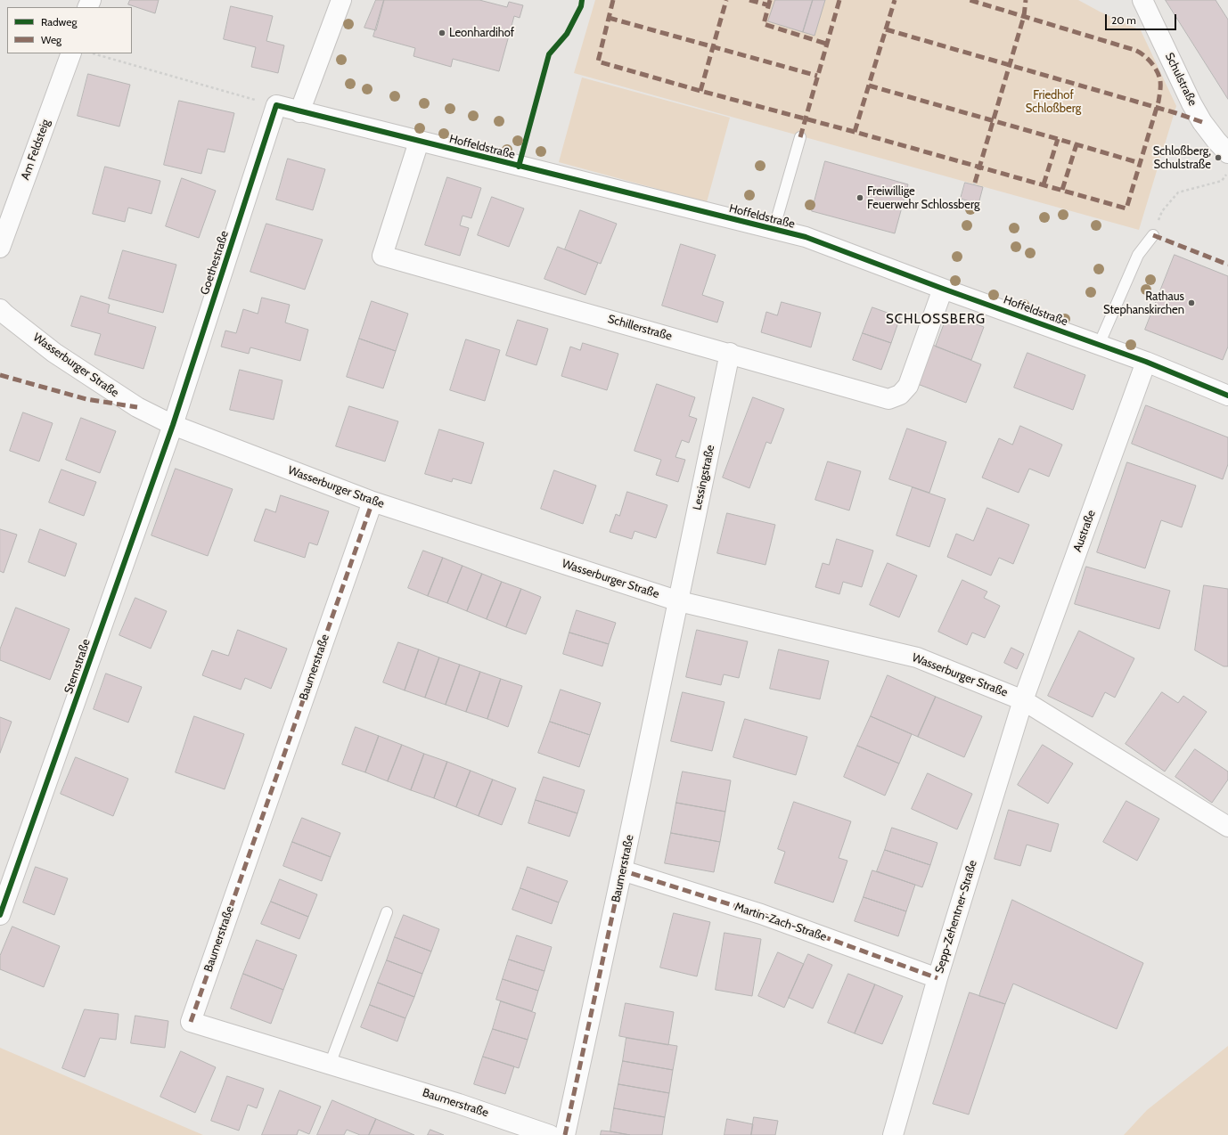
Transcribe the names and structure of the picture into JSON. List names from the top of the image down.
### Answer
{
  "streets": {
    "street": [
      "Schulstraße",
      "Hoffeldstraße",
      "Am Feldsteig",
      "Goethestraße",
      "Schillerstraße",
      "Wasserburger Straße",
      "Lessingstraße",
      "Austraße",
      "Sternstraße",
      "Baumerstraße",
      "Sepp-Zehentner-Straße",
      "Martin-Zach-Straße"
    ]
  },
  "crossings": [
    ["Hoffeldstraße", "Goethestraße"],
    ["Hoffeldstraße", "Schillerstraße"],
    ["Hoffeldstraße", "Austraße"],
    ["Goethestraße", "Wasserburger Straße"],
    ["Goethestraße", "Sternstraße"],
    ["Schillerstraße", "Lessingstraße"],
    ["Wasserburger Straße", "Lessingstraße"],
    ["Wasserburger Straße", "Austraße"],
    ["Wasserburger Straße", "Sternstraße"],
    ["Wasserburger Straße", "Baumerstraße"],
    ["Wasserburger Straße", "Sepp-Zehentner-Straße"],
    ["Lessingstraße", "Baumerstraße"],
    ["Austraße", "Sepp-Zehentner-Straße"],
    ["Baumerstraße", "Martin-Zach-Straße"],
    ["Sepp-Zehentner-Straße", "Martin-Zach-Straße"]
  ],
  "districts": ["SCHLOSSBERG"],
  "parks": ["Friedhof Schloßberg"],
  "places": [
    "Leonhardihof",
    "Schloßberg, Schulstraße",
    "Freiwillige Feuerwehr Schlossberg",
    "Rathaus Stephanskirchen"
  ],
  "legend": ["Radweg", "Weg"],
  "scale_bar": "20 m"
}
